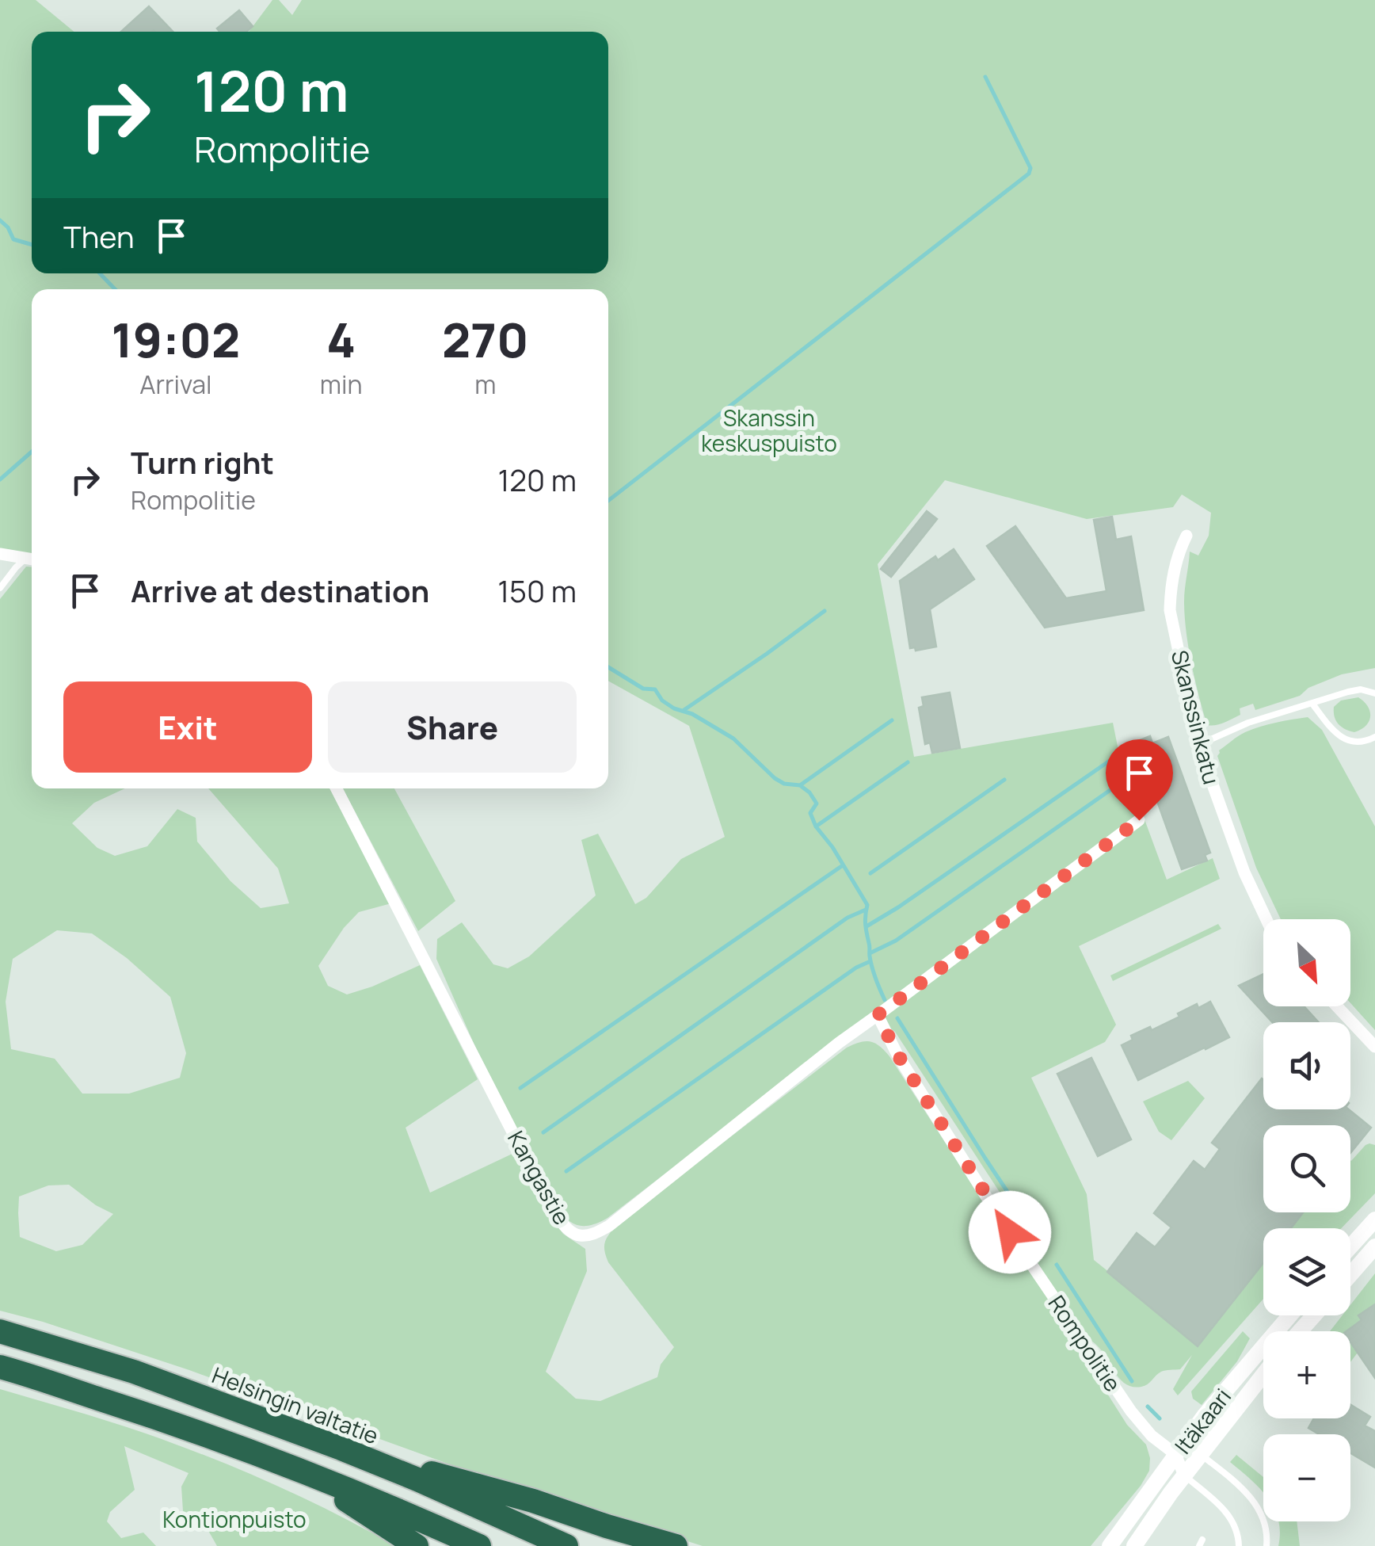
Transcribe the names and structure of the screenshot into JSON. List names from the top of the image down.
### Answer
{
  "streets": {
    "highway": ["Helsingin valtatie"],
    "street": [
      "Skanssinkatu",
      "Kangastie",
      "Rompolitie",
      "Itäkaari"
    ]
  },
  "crossings": [
    ["Kangastie", "Rompolitie"],
    ["Rompolitie", "Itäkaari"]
  ],
  "parks": ["Skanssin keskuspuisto", "Kontionpuisto"],
  "north": "bottom right",
  "page": {
    "turn": ["120 m", "Rompolitie"],
    "then": "Then",
    "eta": [
      "19:02",
      "Arrival",
      "4",
      "min",
      "270",
      "m"
    ],
    "list": [
      {
        "name": "Turn right",
        "note": "Rompolitie",
        "value": "120 m"
      },
      {
        "name": "Arrive at destination",
        "value": "150 m"
      }
    ],
    "buttons": ["Exit", "Share"],
    "map_buttons": ["+", "−"]
  }
}
